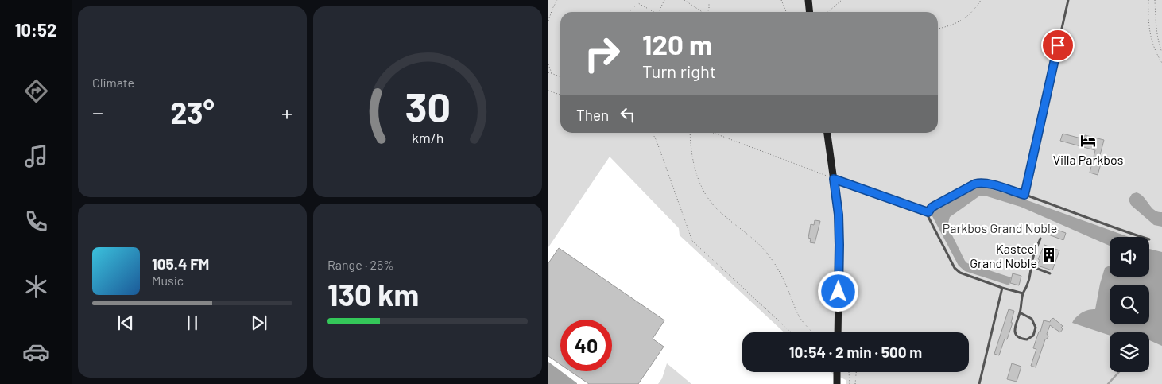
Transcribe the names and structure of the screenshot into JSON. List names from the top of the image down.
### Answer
{
  "parks": ["Parkbos Grand Noble"],
  "places": {
    "hotel": ["Villa Parkbos"],
    "building": ["Kasteel Grand Noble"]
  },
  "page": {
    "tabs": "10:52",
    "tile": [
      "Climate",
      ["Range · 26%", "130 km"]
    ],
    "turn": ["120 m", "Turn right"],
    "then": "Then",
    "heat": ["−", "23°", "+"],
    "song": ["105.4 FM", "Music"],
    "limit": "40",
    "trip": "10:54 · 2 min · 500 m",
    "gauge": ["30", "km/h"]
  }
}
